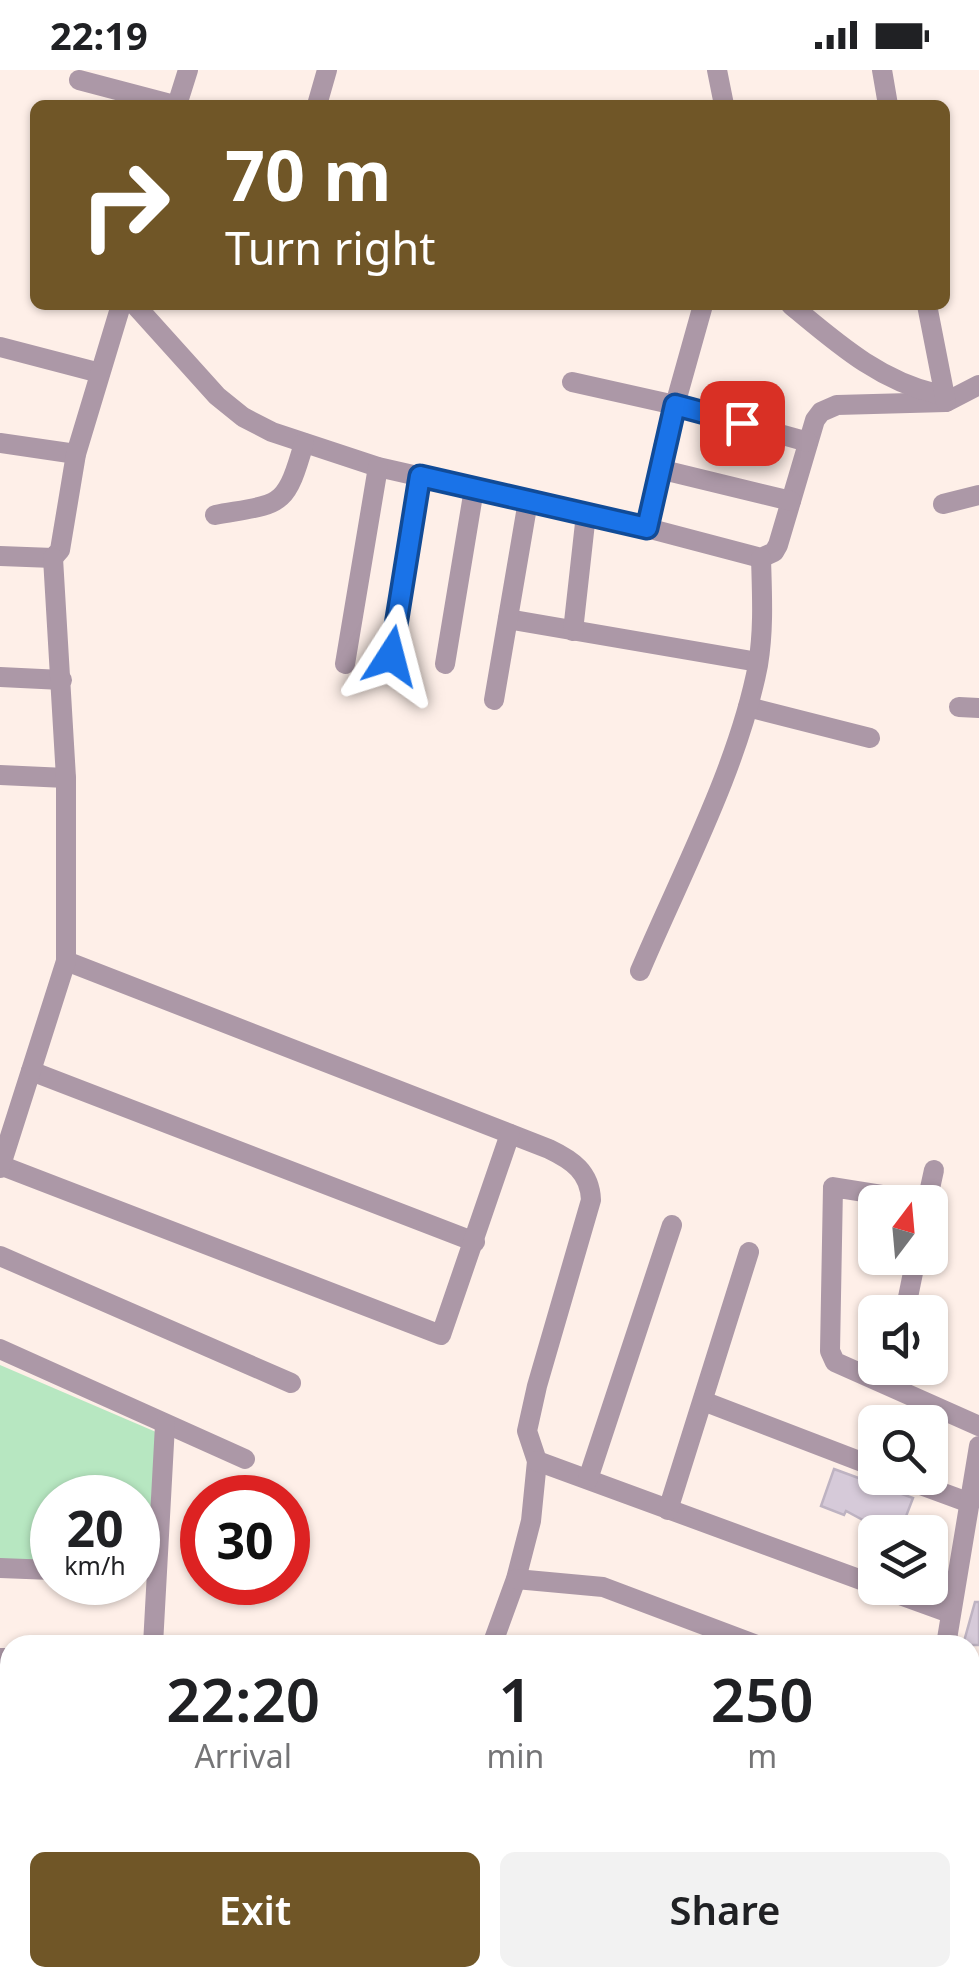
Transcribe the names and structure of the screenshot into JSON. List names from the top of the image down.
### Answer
{
  "north": "top",
  "page": {
    "status": "22:19",
    "turn": ["70 m", "Turn right"],
    "speed": "20 km/h",
    "limit": "30",
    "eta": [
      "22:20",
      "Arrival",
      "1",
      "min",
      "250",
      "m"
    ],
    "buttons": ["Exit", "Share"]
  }
}
